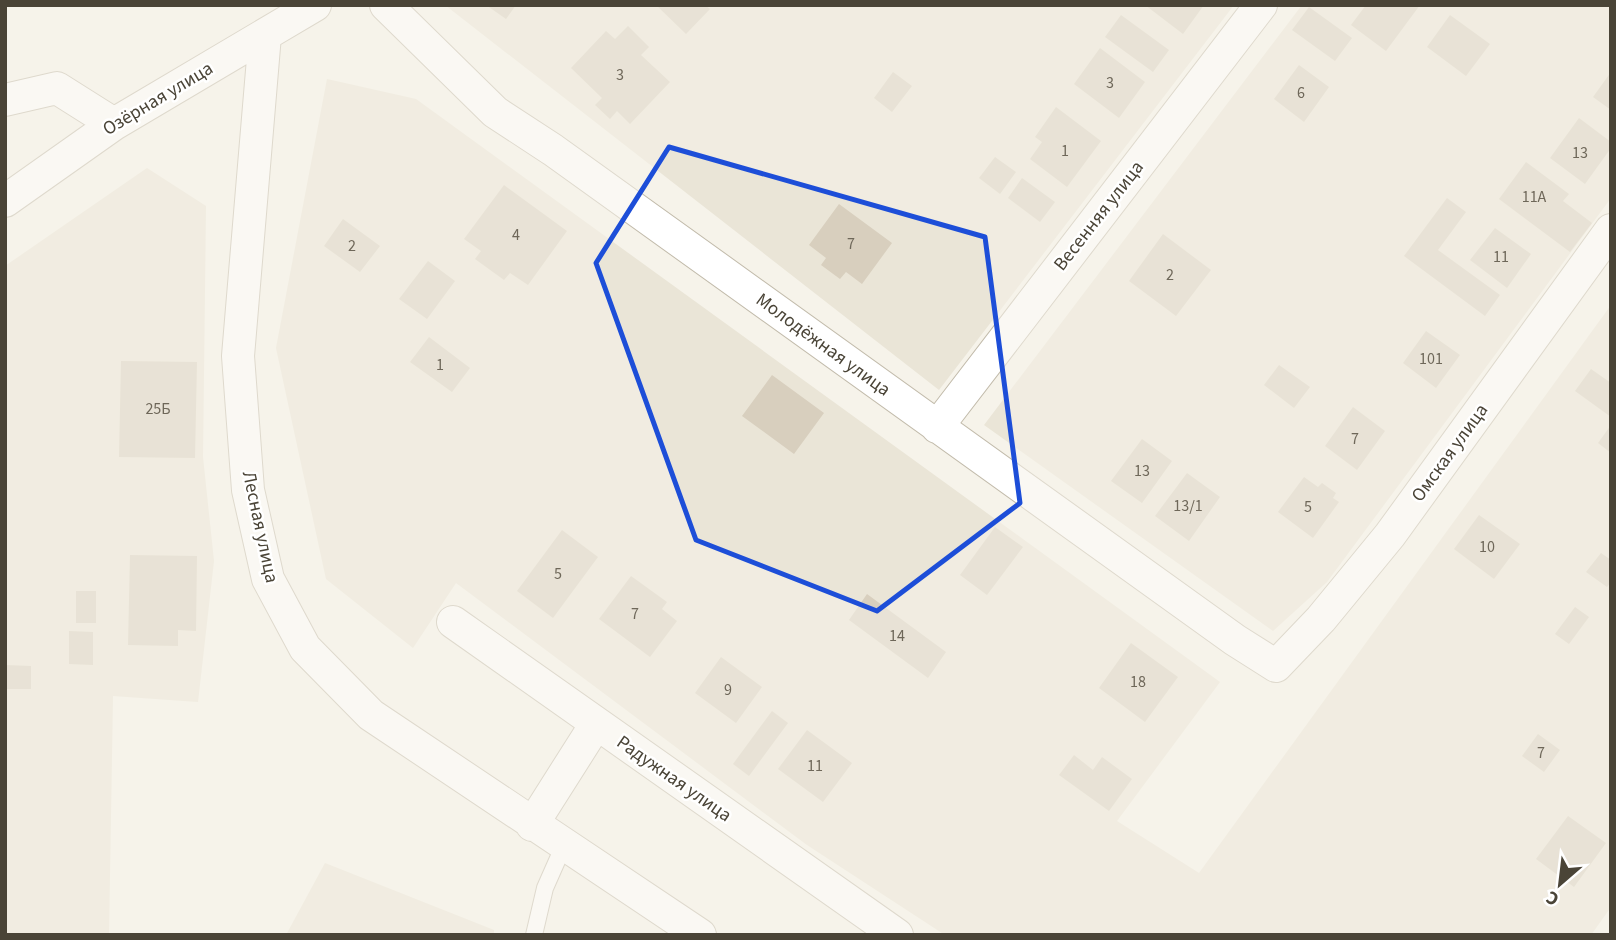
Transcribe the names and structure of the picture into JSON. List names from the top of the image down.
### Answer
{
  "streets": {
    "street": [
      "Озёрная улица",
      "Весенняя улица",
      "Молодёжная улица",
      "Омская улица",
      "Лесная улица",
      "Радужная улица"
    ]
  },
  "crossings": [
    ["Озёрная улица", "Лесная улица"],
    ["Весенняя улица", "Молодёжная улица"],
    ["Молодёжная улица", "Омская улица"]
  ],
  "house_numbers": [
    "3",
    "3",
    "6",
    "1",
    "13",
    "11А",
    "4",
    "7",
    "2",
    "11",
    "2",
    "101",
    "1",
    "25Б",
    "7",
    "13",
    "13/1",
    "5",
    "10",
    "5",
    "7",
    "14",
    "18",
    "9",
    "7",
    "11"
  ],
  "north": "bottom left"
}
